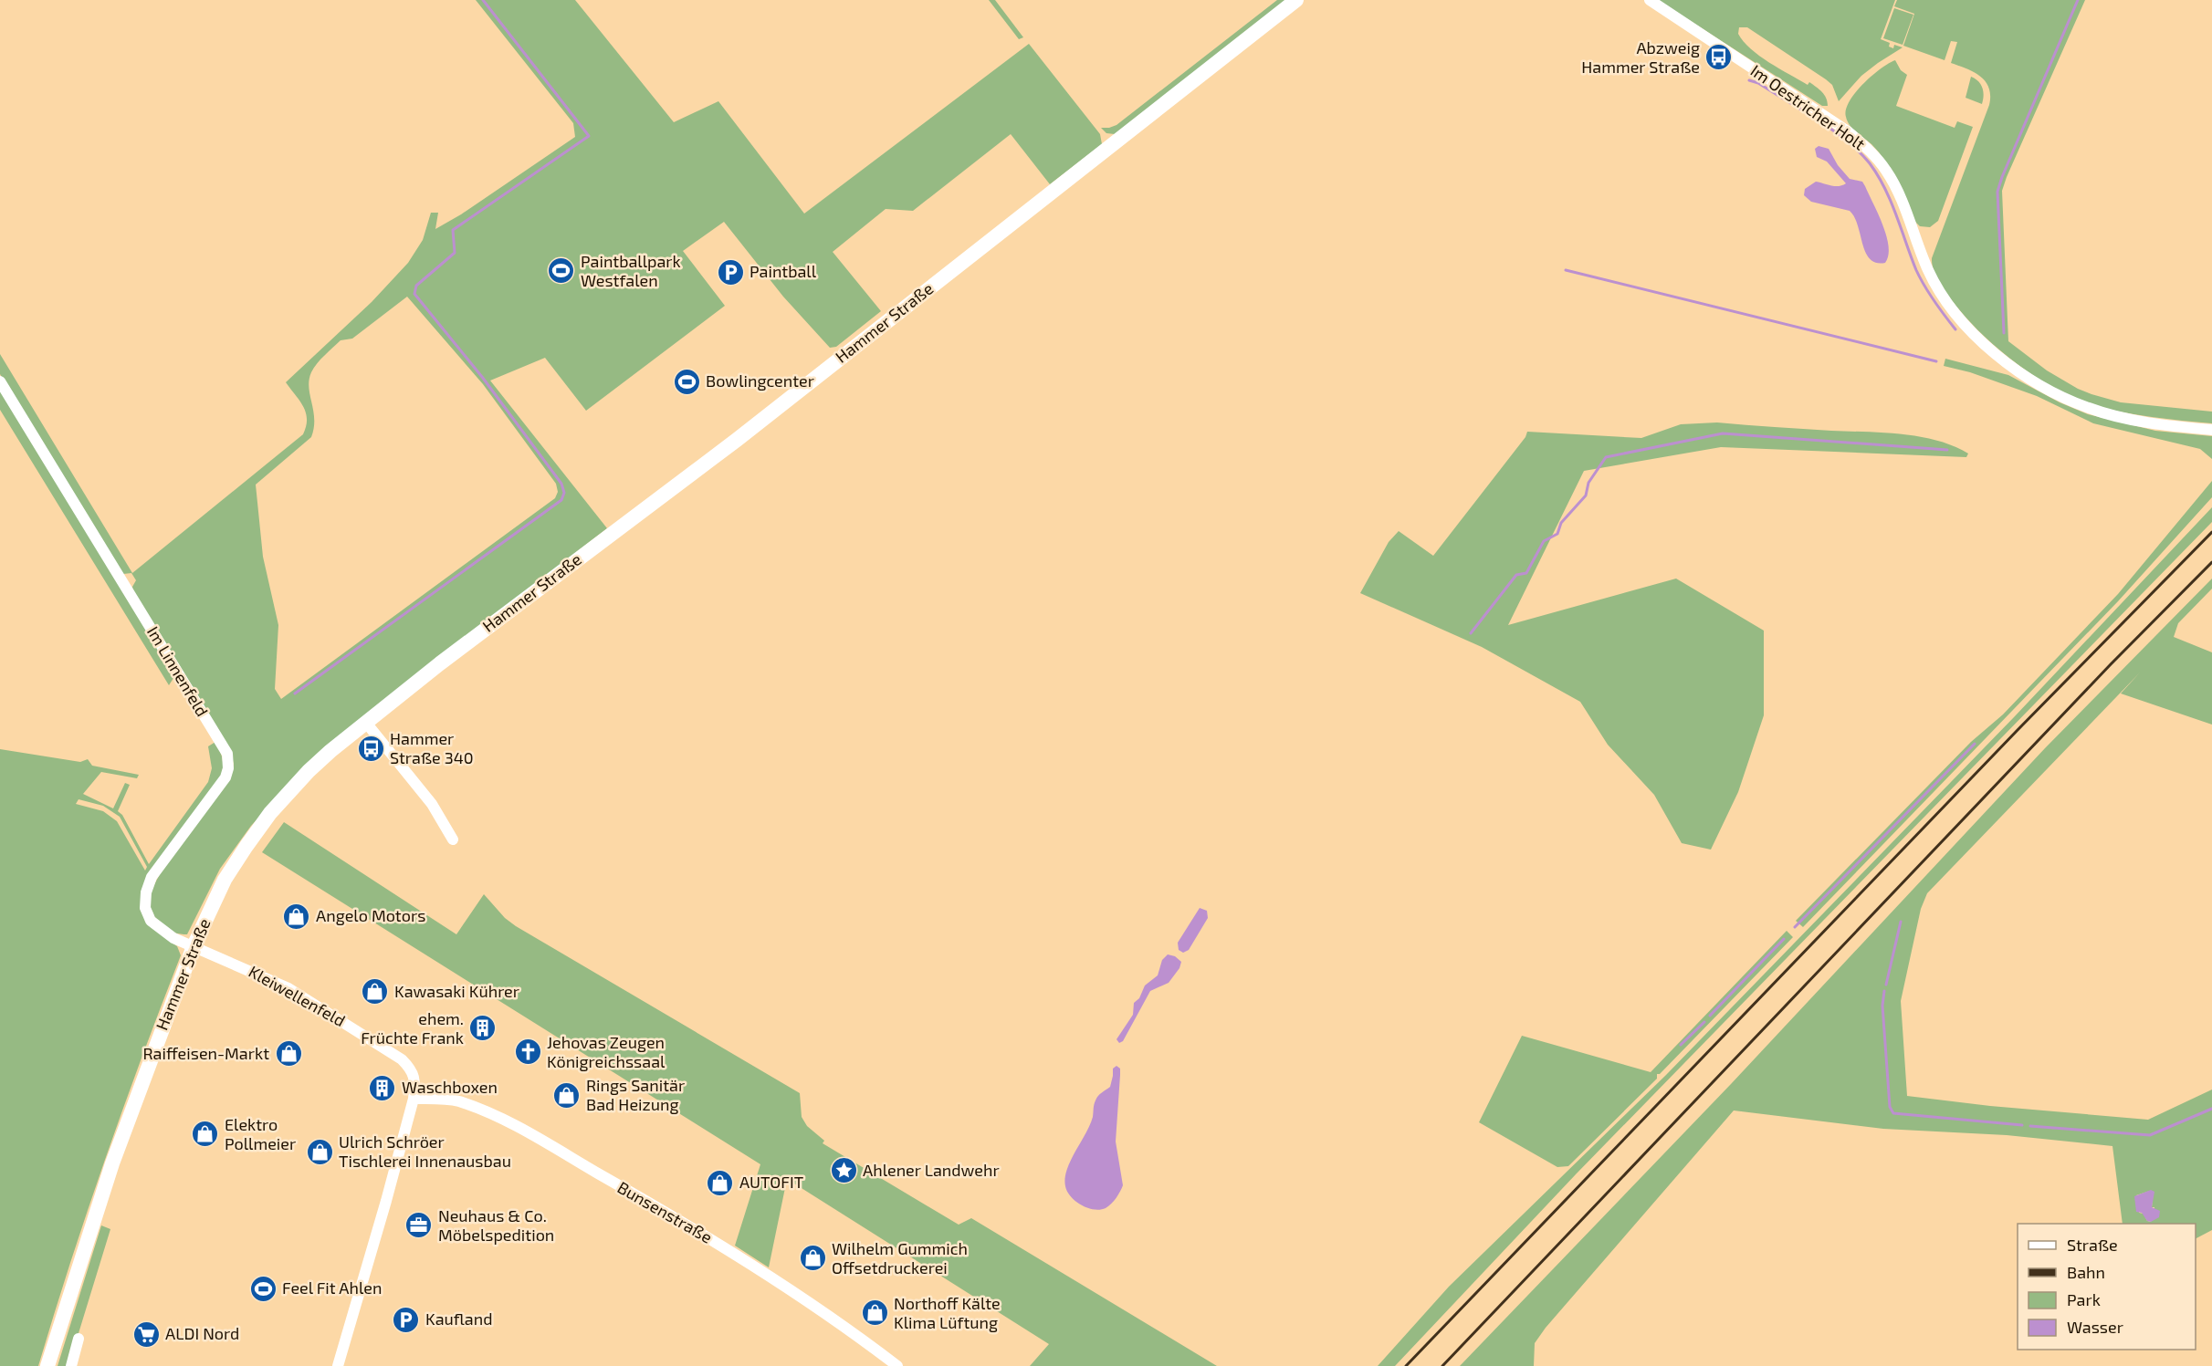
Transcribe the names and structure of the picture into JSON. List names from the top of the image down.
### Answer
{
  "streets": {
    "main road": ["Hammer Straße"],
    "street": [
      "Im Oestricher Holt",
      "Im Linnenfeld",
      "Kleiwellenfeld",
      "Bunsenstraße"
    ]
  },
  "crossings": [
    ["Hammer Straße", "Im Linnenfeld"],
    ["Hammer Straße", "Kleiwellenfeld"],
    ["Im Linnenfeld", "Kleiwellenfeld"],
    ["Kleiwellenfeld", "Bunsenstraße"]
  ],
  "places": {
    "bus stop": ["Abzweig Hammer Straße", "Hammer Straße 340"],
    "sports": ["Paintballpark Westfalen", "Bowlingcenter", "Feel Fit Ahlen"],
    "parking": ["Paintball", "Kaufland"],
    "shop": [
      "Angelo Motors",
      "Kawasaki Kührer",
      "Raiffeisen-Markt",
      "Rings Sanitär Bad Heizung",
      "Elektro Pollmeier",
      "Ulrich Schröer Tischlerei Innenausbau",
      "AUTOFIT",
      "Wilhelm Gummich Offsetdruckerei",
      "Northoff Kälte Klima Lüftung"
    ],
    "building": ["ehem. Früchte Frank", "Waschboxen"],
    "church": ["Jehovas Zeugen Königreichssaal"],
    "place": ["Ahlener Landwehr"],
    "office": ["Neuhaus & Co. Möbelspedition"],
    "supermarket": ["ALDI Nord"]
  },
  "legend": [
    "Straße",
    "Bahn",
    "Park",
    "Wasser"
  ]
}
